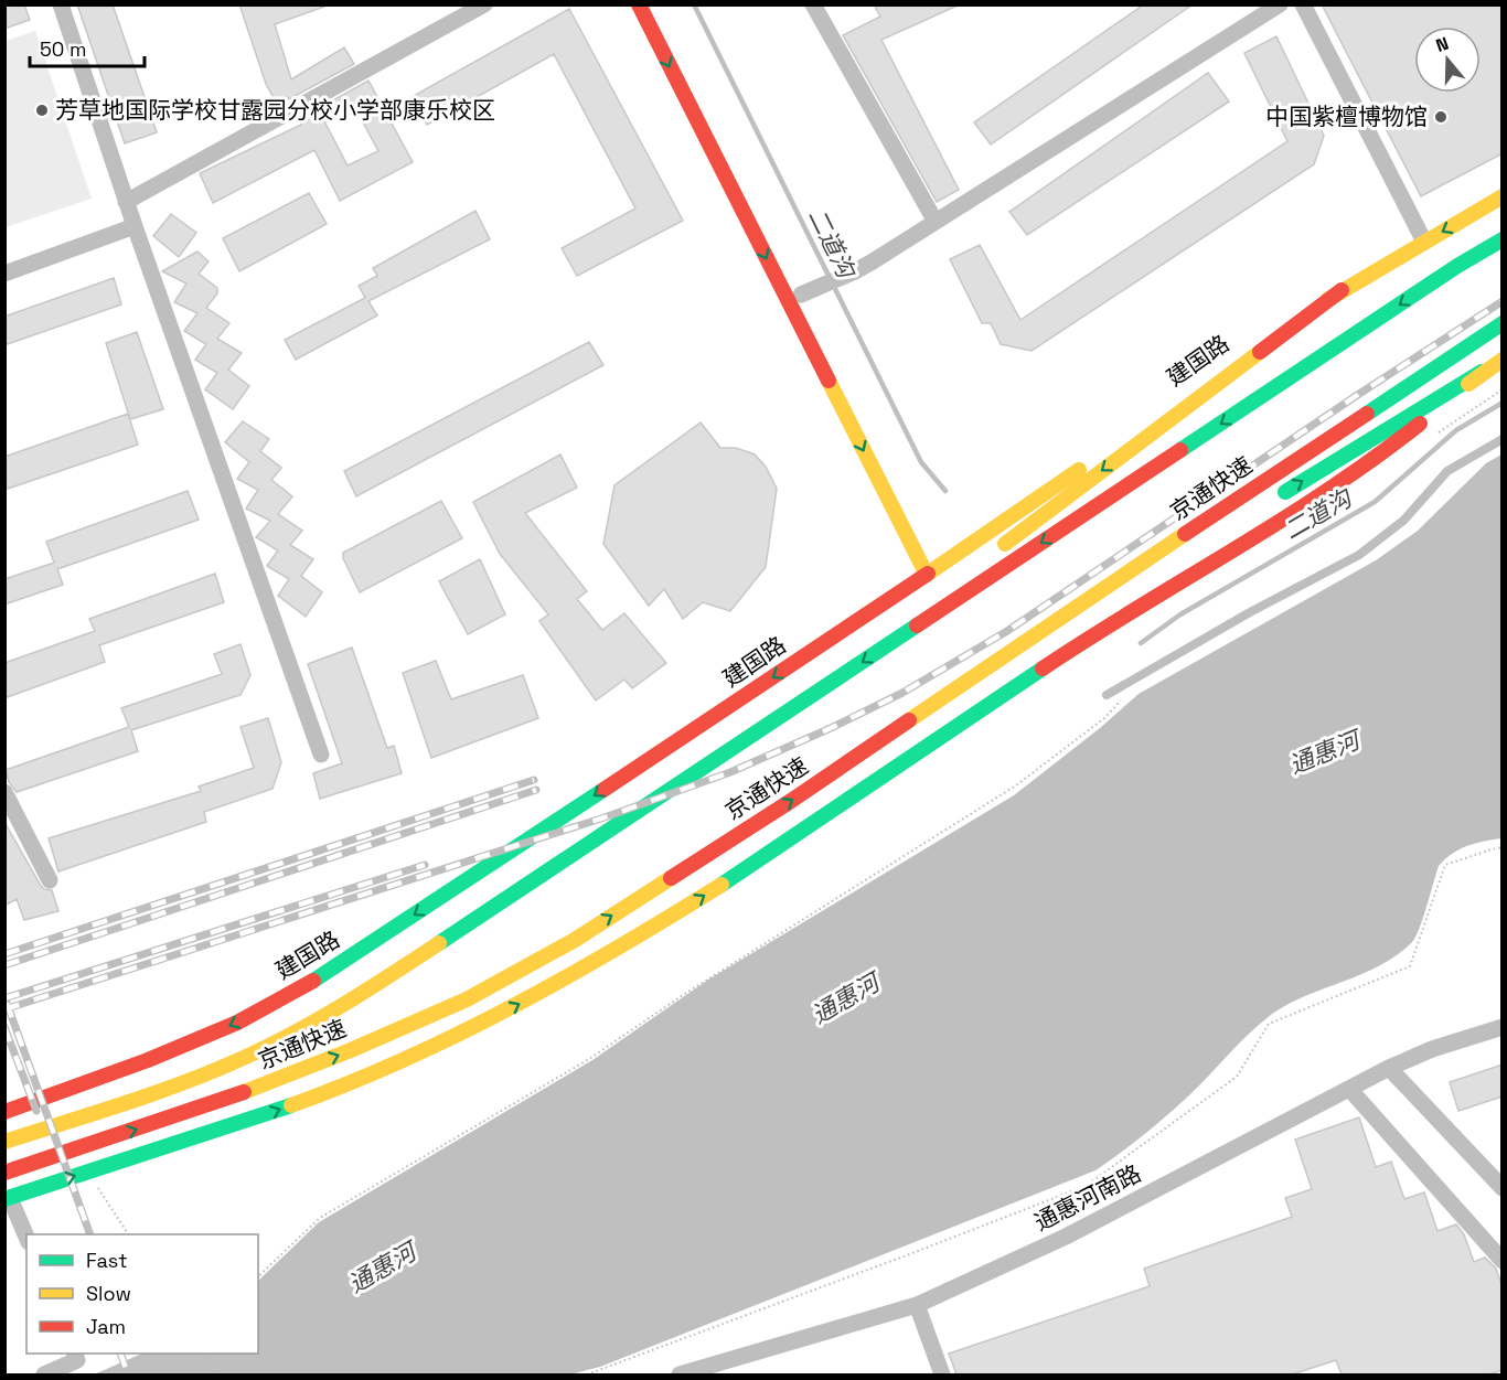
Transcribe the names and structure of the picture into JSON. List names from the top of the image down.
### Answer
{
  "streets": {
    "main road": ["建国路", "京通快速"],
    "street": ["通惠河南路"]
  },
  "water": ["二道沟", "通惠河"],
  "places": ["芳草地国际学校甘露园分校小学部康乐校区", "中国紫檀博物馆"],
  "legend": ["Fast", "Slow", "Jam"],
  "scale_bar": "50 m",
  "north": "top"
}
